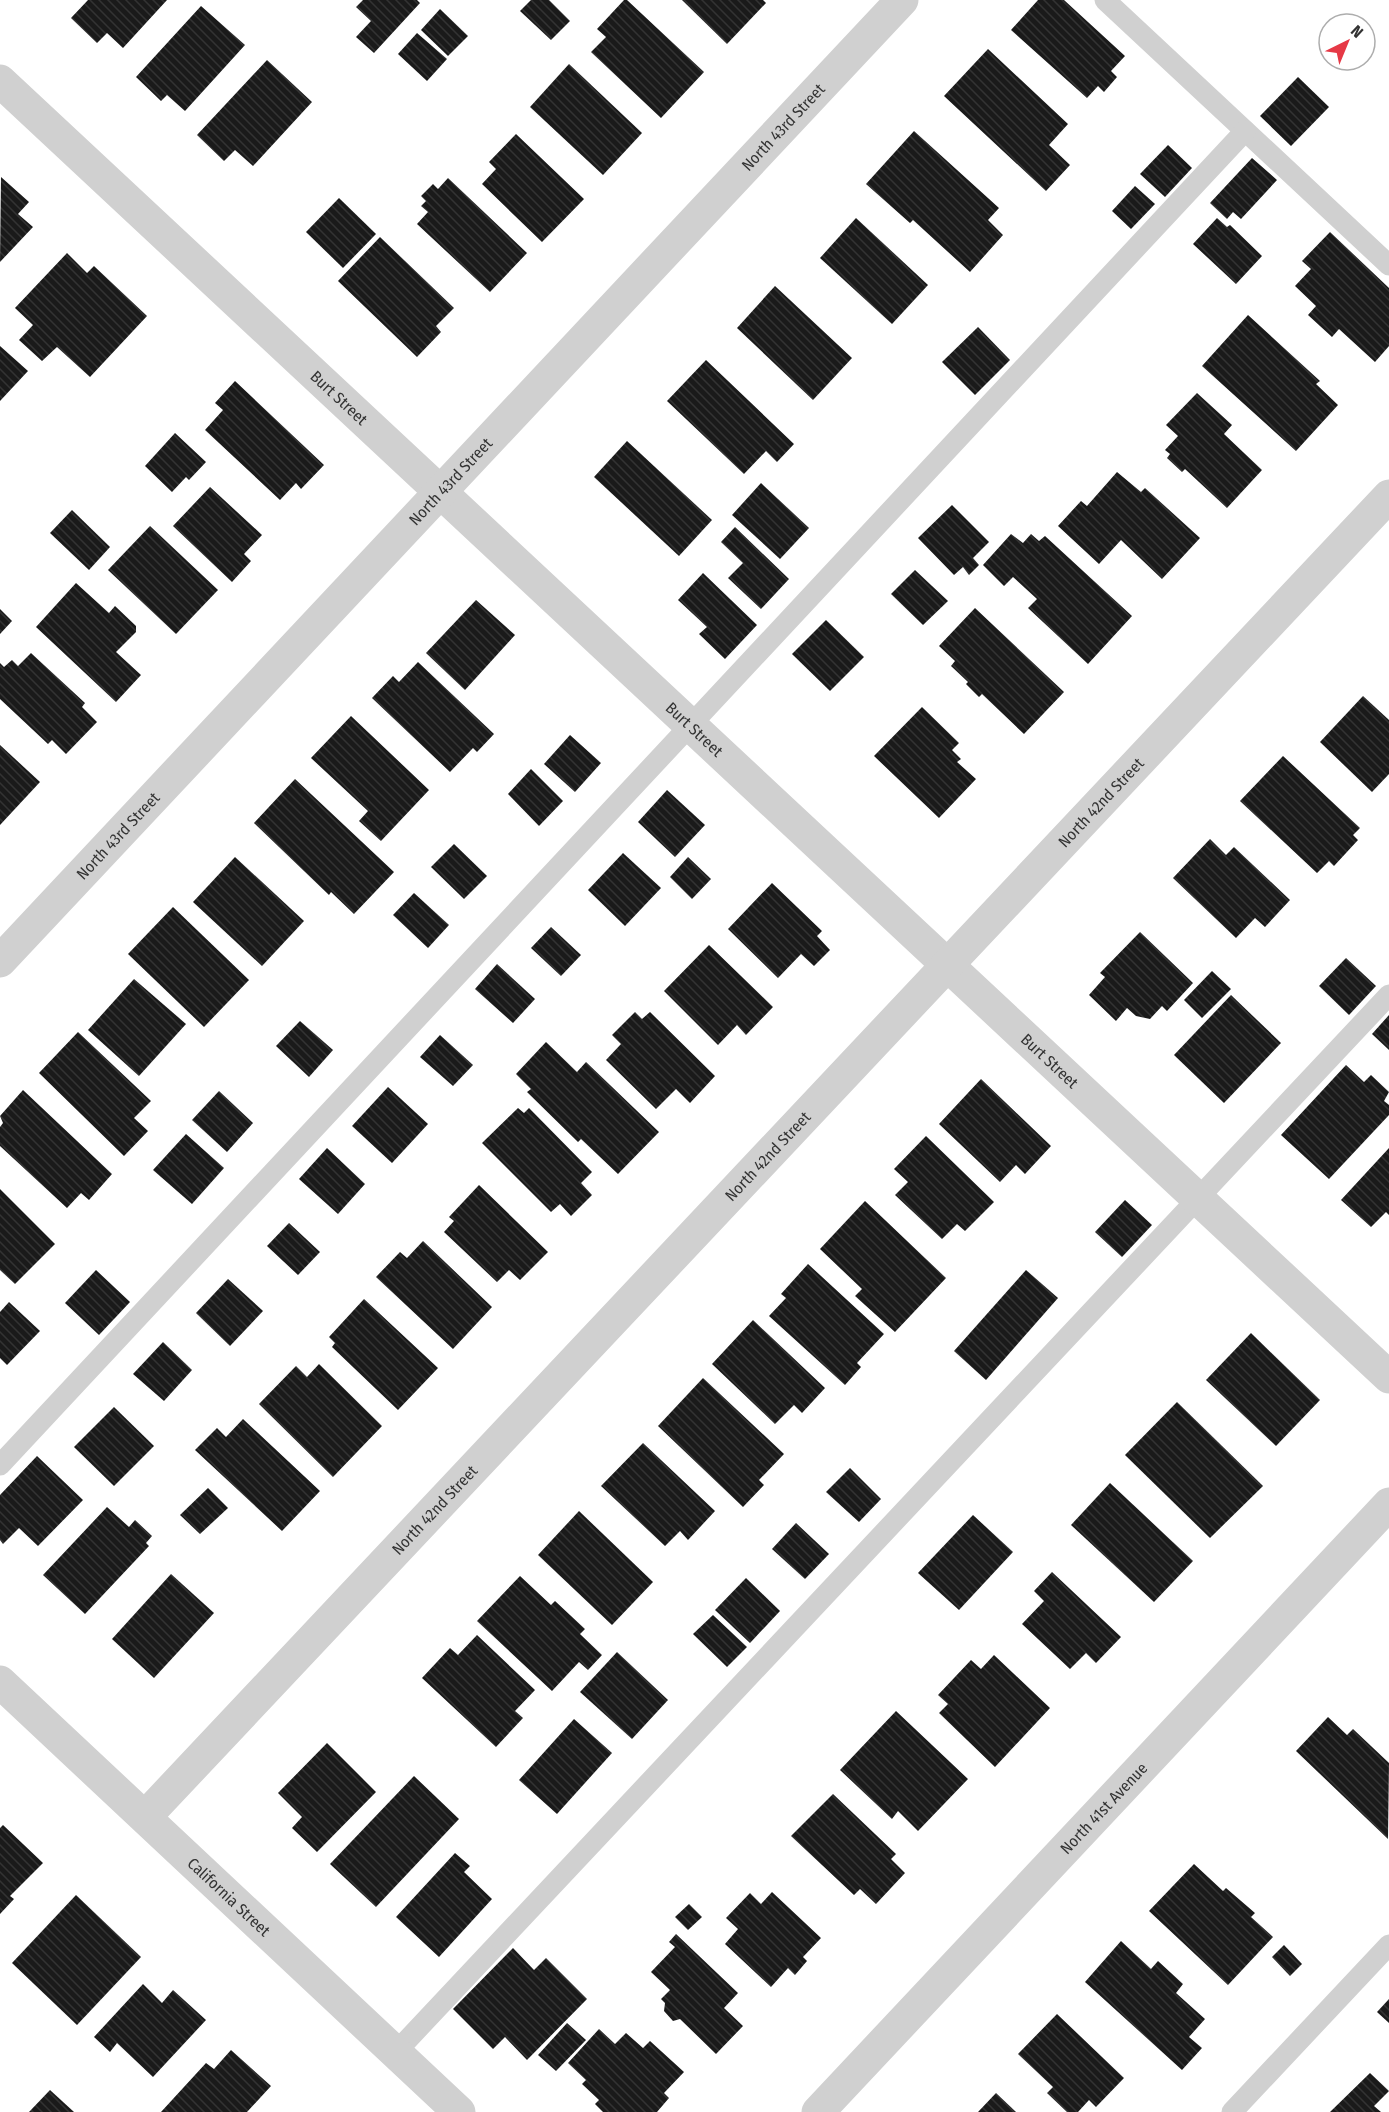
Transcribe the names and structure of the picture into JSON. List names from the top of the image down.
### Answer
{
  "streets": {
    "street": [
      "North 43rd Street",
      "Burt Street",
      "North 42nd Street",
      "North 41st Avenue",
      "California Street"
    ]
  },
  "crossings": [
    ["North 43rd Street", "Burt Street"],
    ["Burt Street", "North 42nd Street"],
    ["North 42nd Street", "California Street"]
  ],
  "north": "top right"
}
